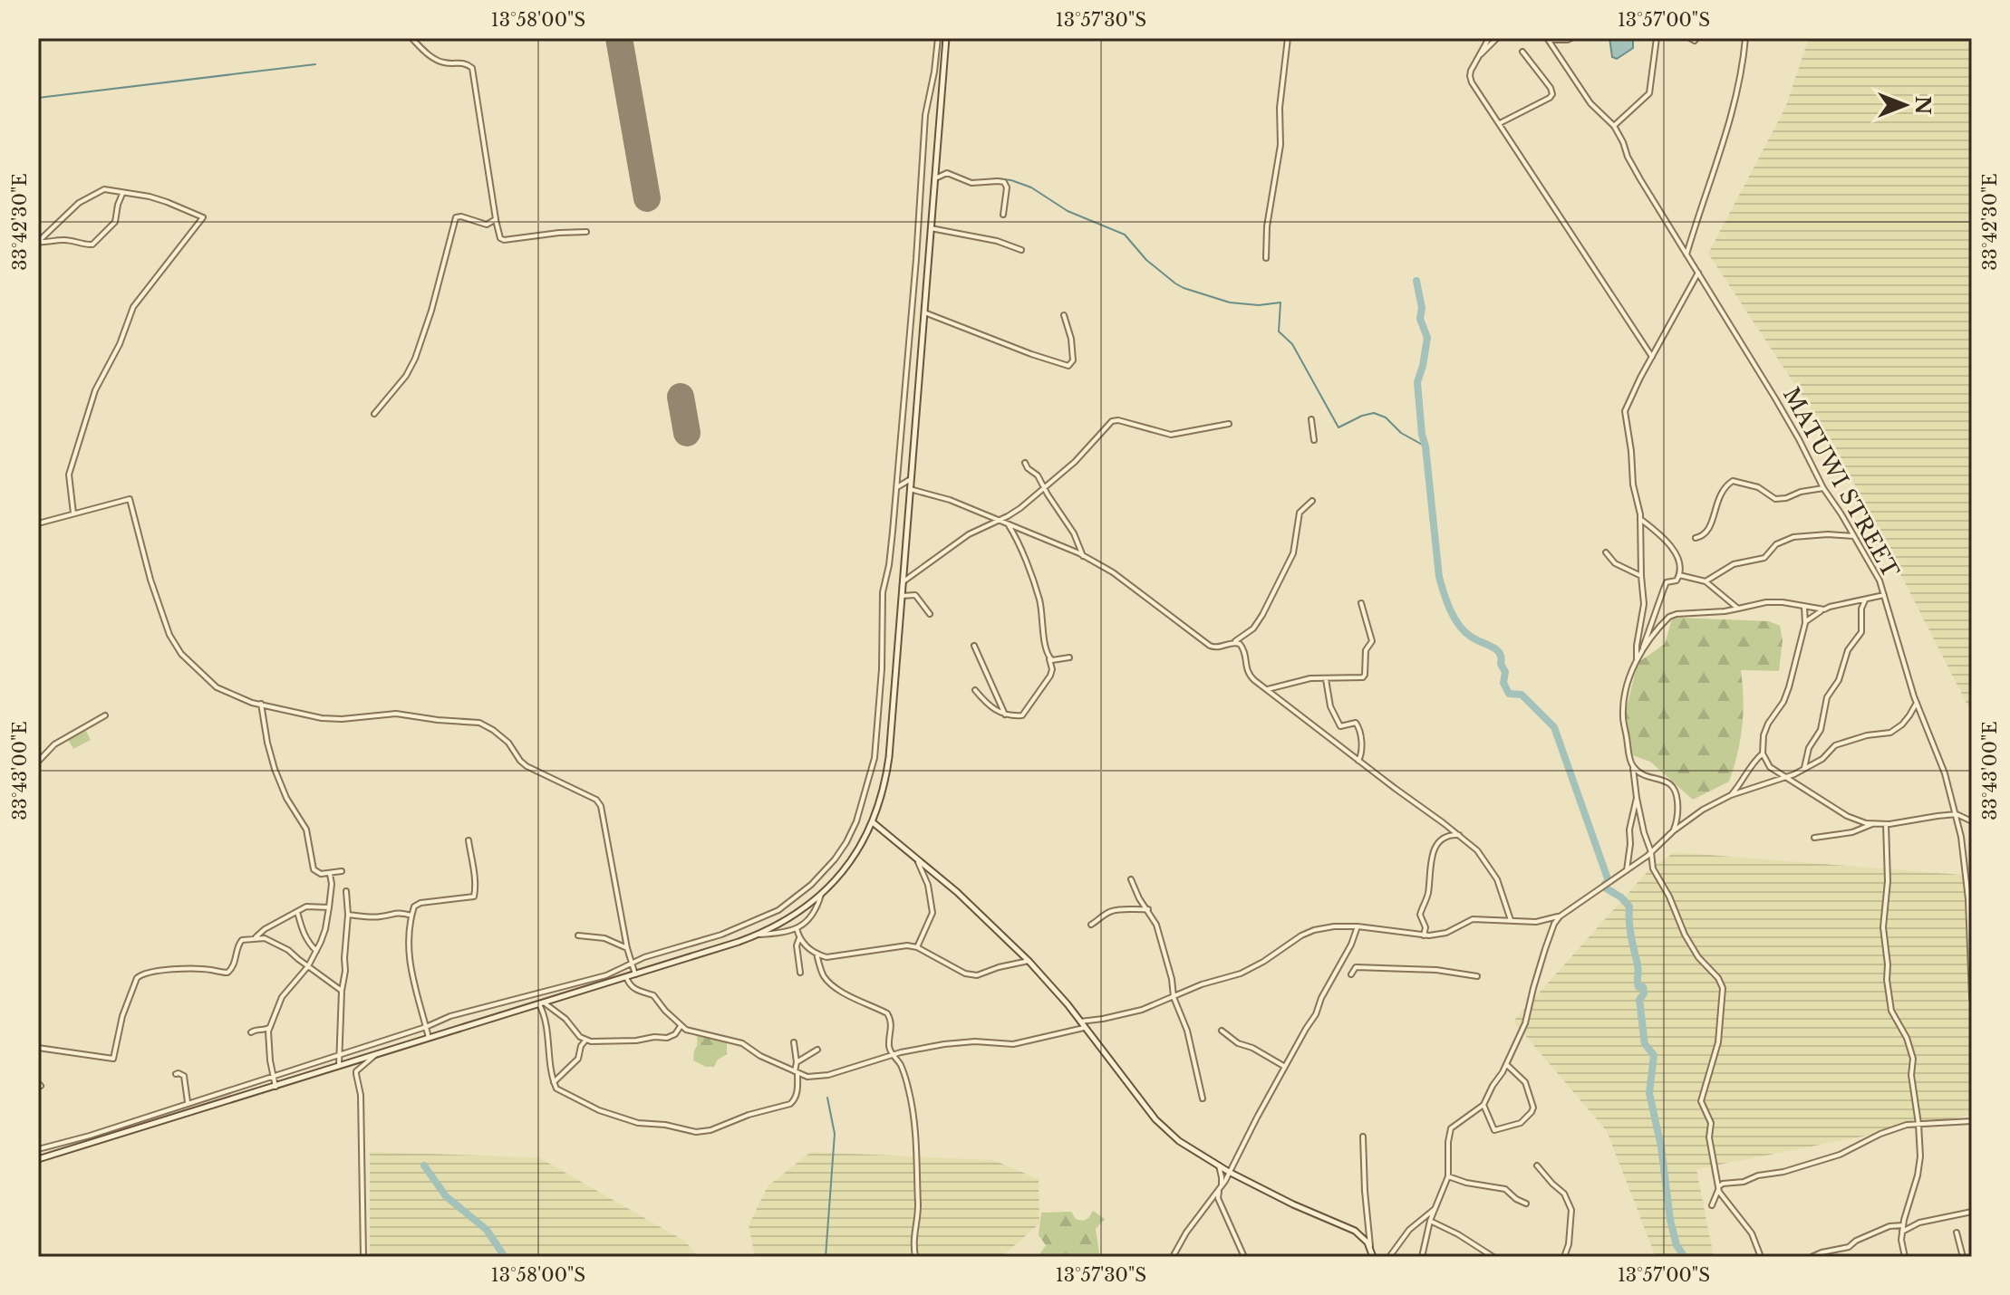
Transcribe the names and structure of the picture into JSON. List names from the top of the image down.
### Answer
{
  "streets": {
    "street": ["MATUWI STREET"]
  },
  "north": "right",
  "coordinates": [
    "13°58'00\"S",
    "13°57'30\"S",
    "13°57'00\"S",
    "33°42'30\"E",
    "33°43'00\"E"
  ]
}
